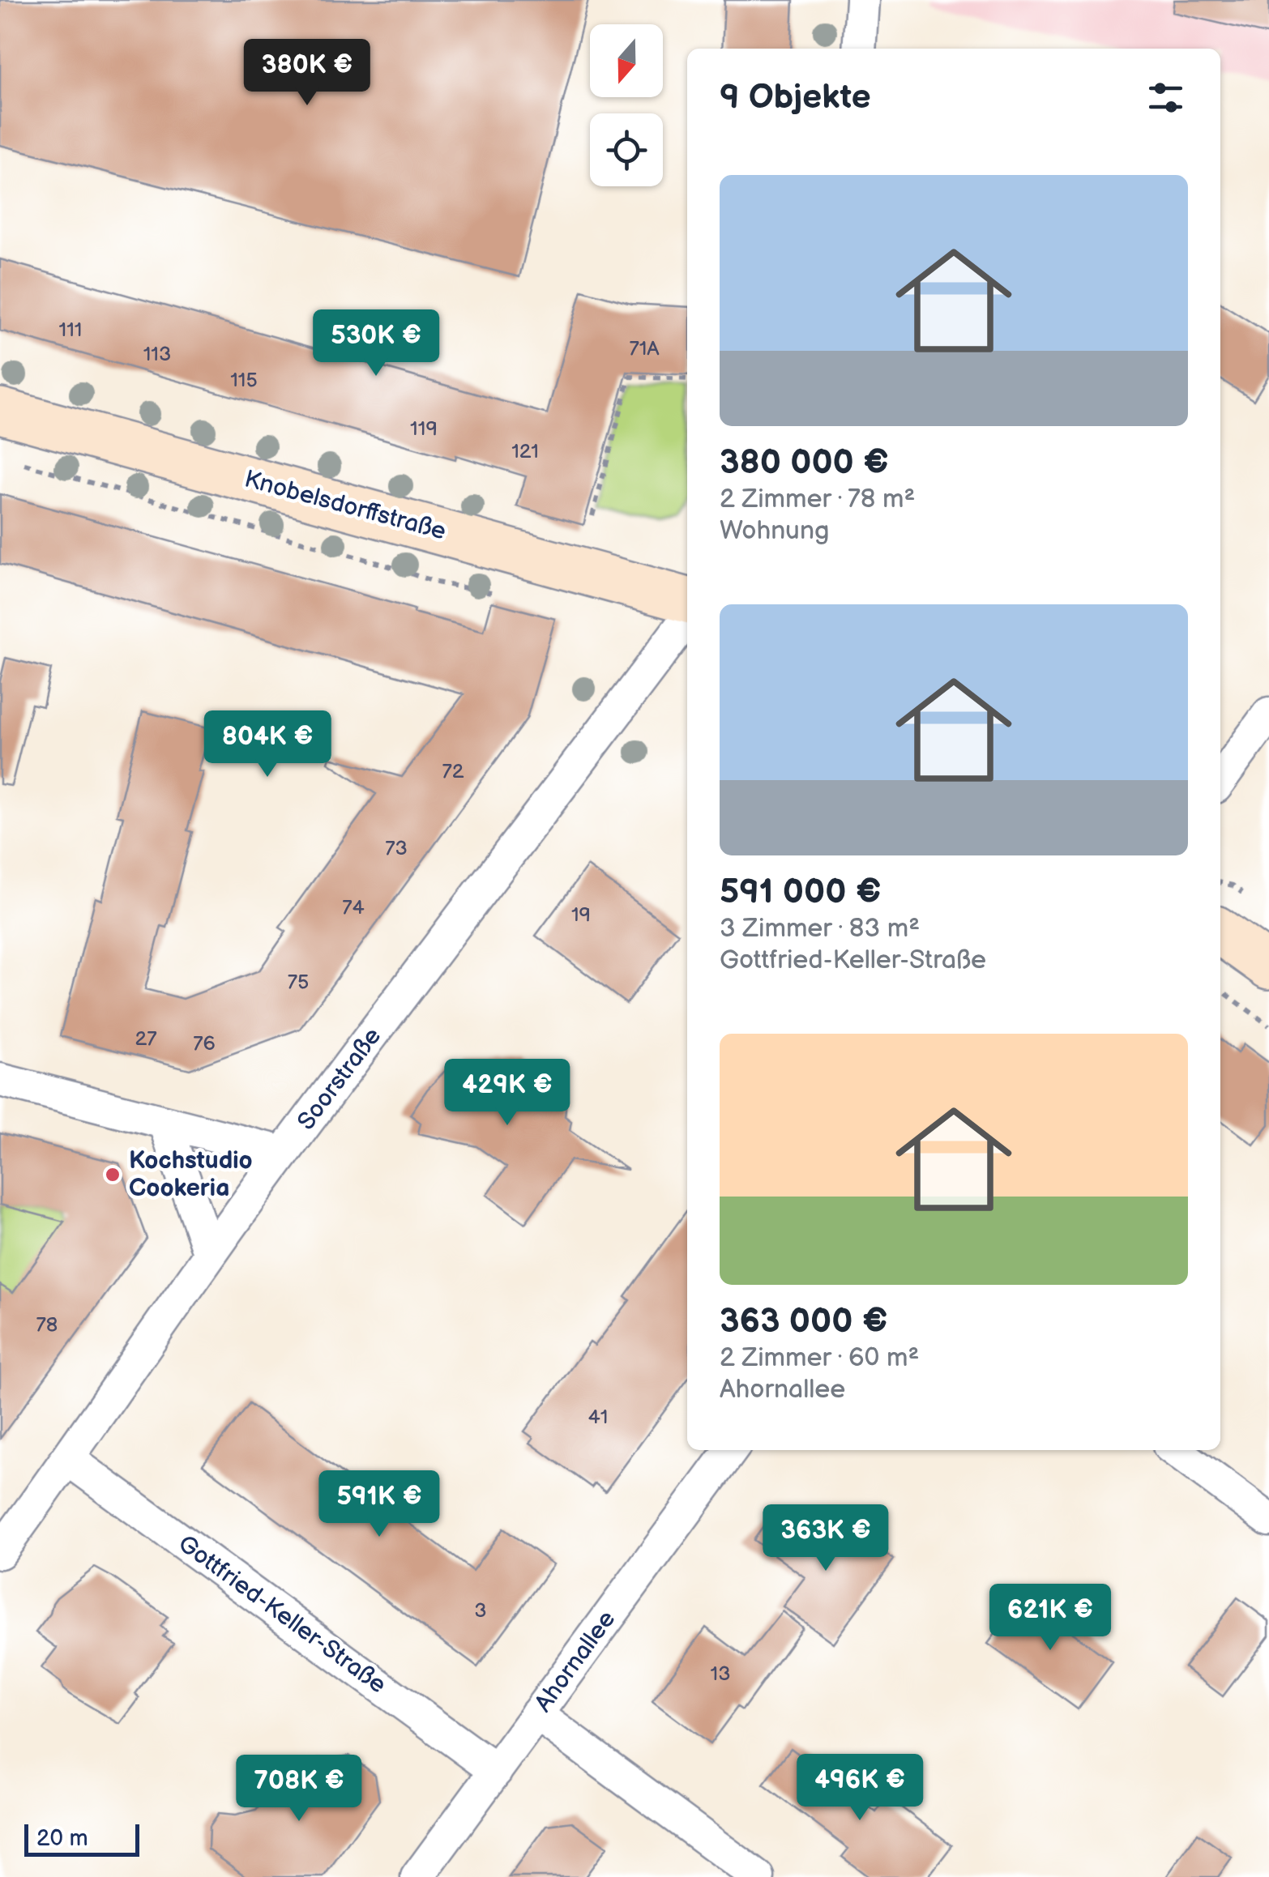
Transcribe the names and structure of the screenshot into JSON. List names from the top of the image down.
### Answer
{
  "streets": {
    "street": [
      "Knobelsdorffstraße",
      "Soorstraße",
      "Gottfried-Keller-Straße",
      "Ahornallee"
    ]
  },
  "crossings": [
    ["Soorstraße", "Gottfried-Keller-Straße"],
    ["Gottfried-Keller-Straße", "Ahornallee"]
  ],
  "places": ["Kochstudio Cookeria"],
  "house_numbers": [
    "111",
    "71A",
    "113",
    "115",
    "119",
    "121",
    "72",
    "73",
    "74",
    "19",
    "75",
    "27",
    "76",
    "78",
    "41",
    "3",
    "13"
  ],
  "scale_bar": "20 m",
  "north": "bottom",
  "page": {
    "price": [
      "380K €",
      "530K €",
      "804K €",
      "429K €",
      "591K €",
      "363K €",
      "621K €",
      "496K €",
      "708K €"
    ],
    "heading": "9 Objekte",
    "list": [
      {
        "name": "380 000 €",
        "note": "2 Zimmer · 78 m² · Wohnung"
      },
      {
        "name": "591 000 €",
        "note": "3 Zimmer · 83 m² · Gottfried-Keller-Straße"
      },
      {
        "name": "363 000 €",
        "note": "2 Zimmer · 60 m² · Ahornallee"
      }
    ],
    "scale": "20 m"
  }
}
